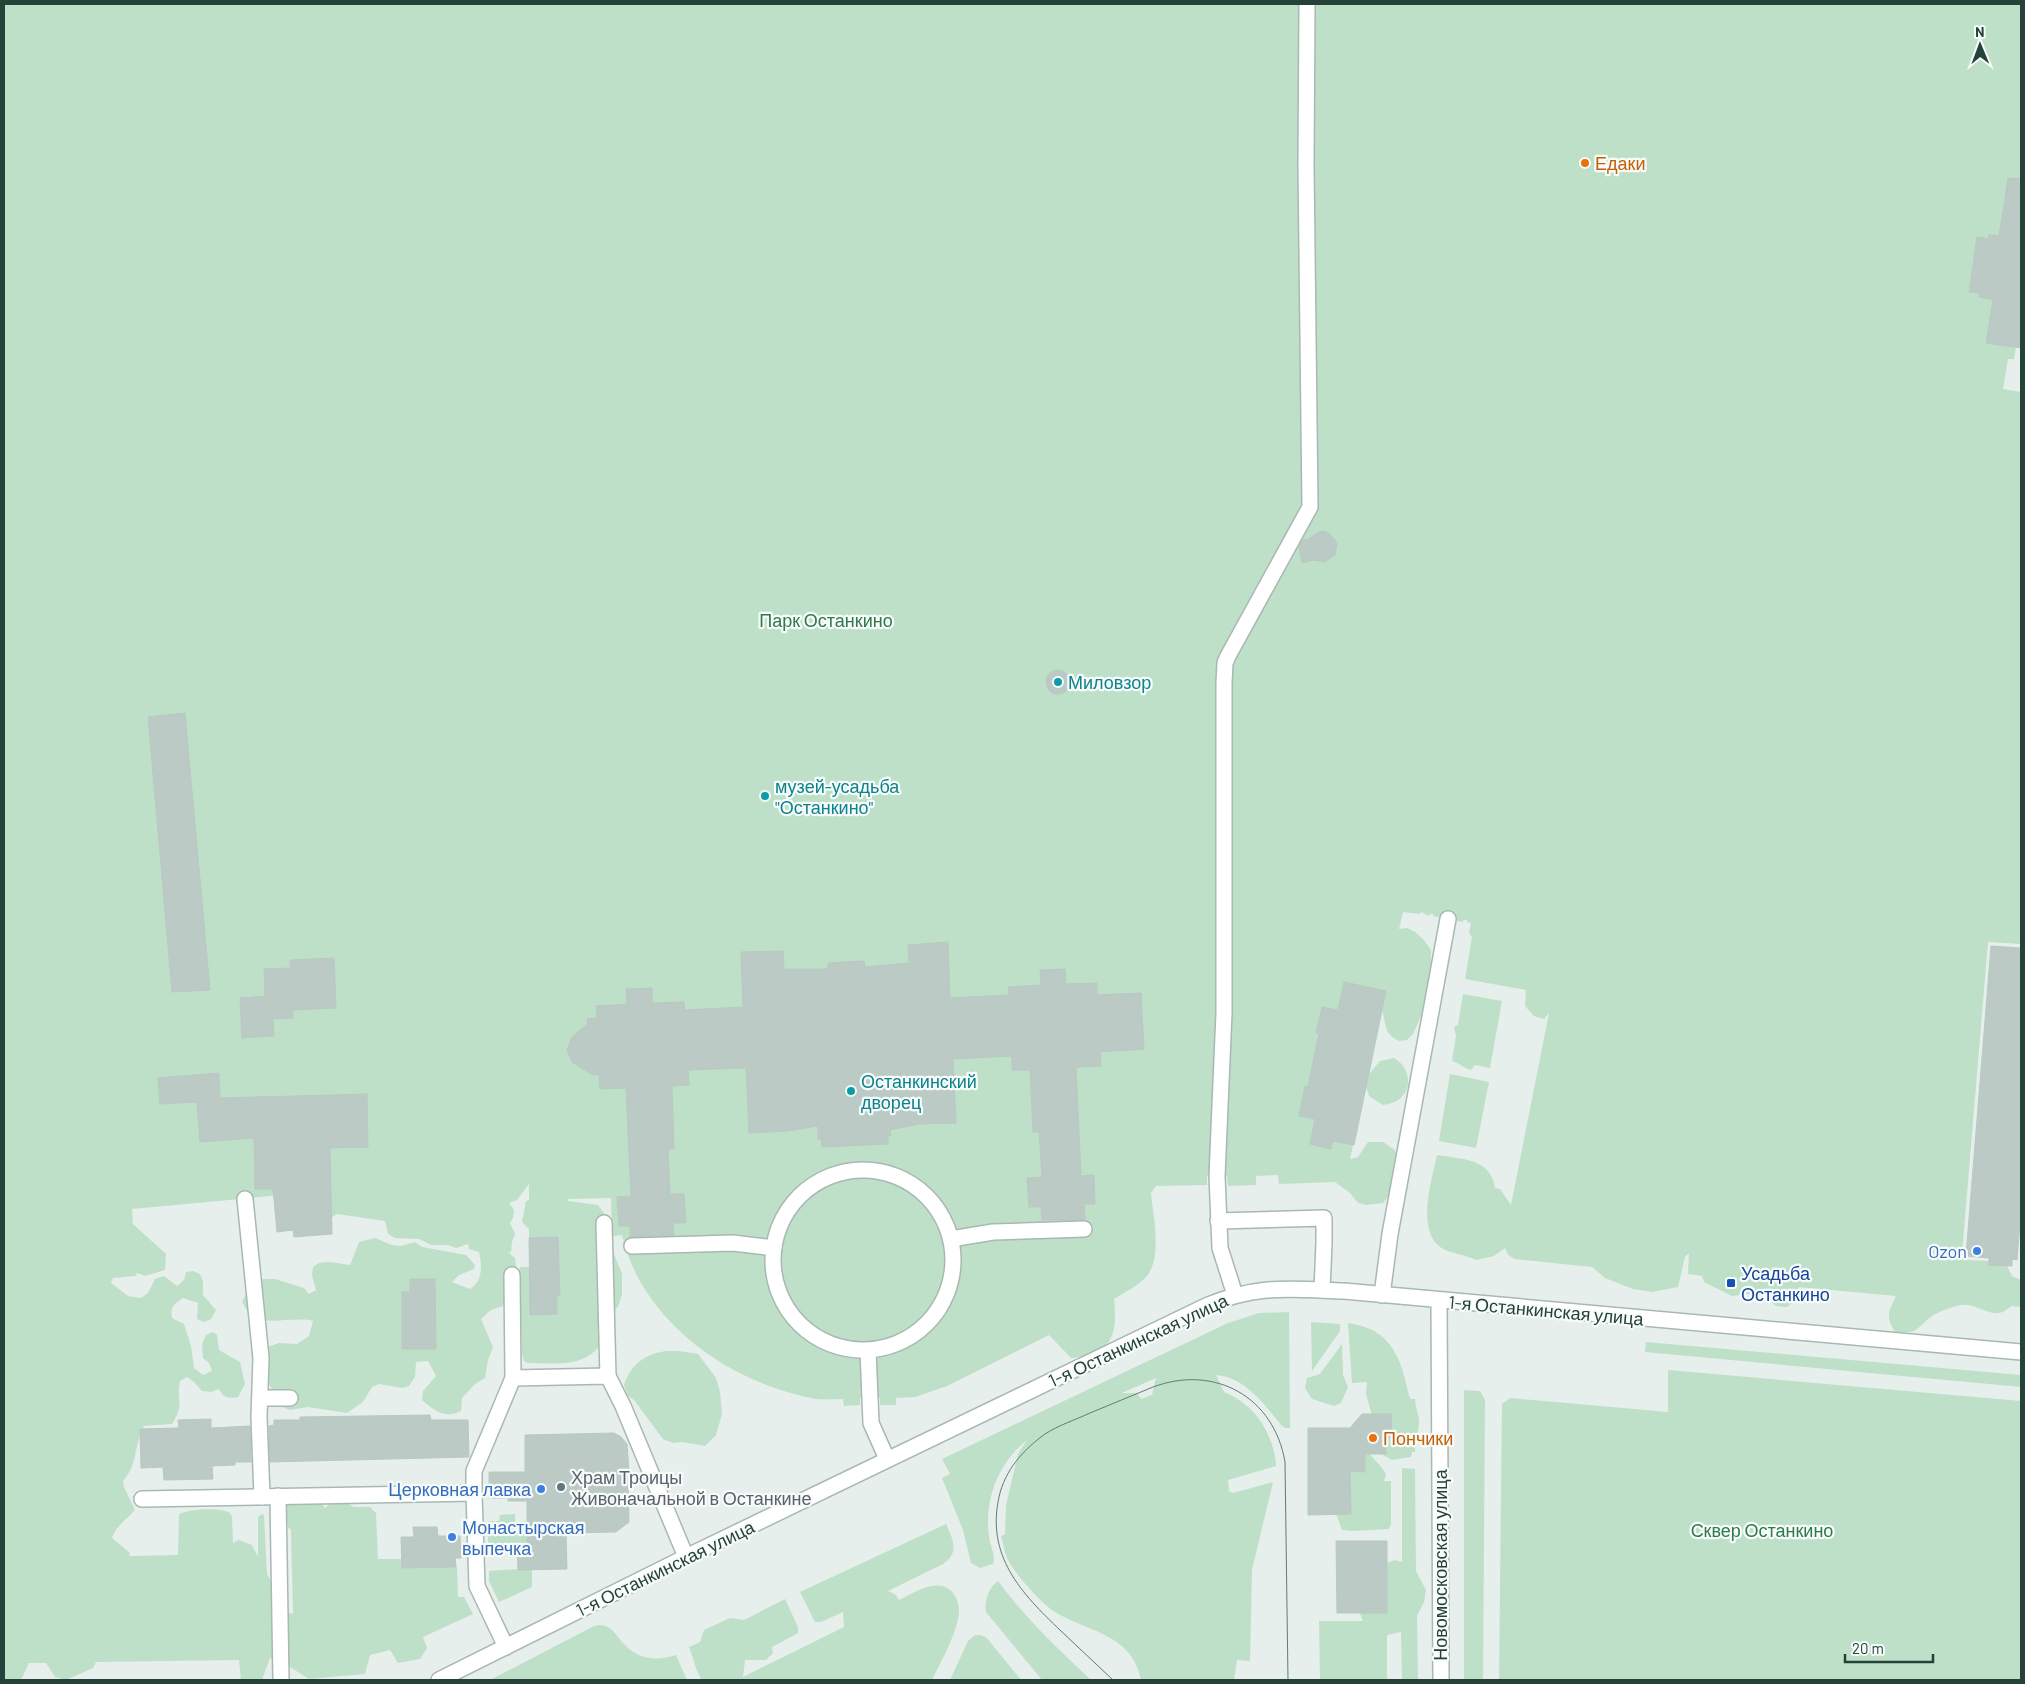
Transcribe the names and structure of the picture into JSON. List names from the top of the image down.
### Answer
{
  "streets": {
    "street": ["1-я Останкинская улица", "Новомосковская улица"]
  },
  "crossings": [
    ["1-я Останкинская улица", "Новомосковская улица"]
  ],
  "parks": ["Парк Останкино", "Сквер Останкино"],
  "places": {
    "other": [
      "Едаки",
      "Миловзор",
      "музей-усадьба \"Останкино\"",
      "Останкинский дворец",
      "Ozon",
      "Пончики",
      "Храм Троицы Живоначальной в Останкине",
      "Церковная лавка",
      "Монастырская выпечка"
    ],
    "transit": ["Усадьба Останкино"]
  },
  "scale_bar": "20 m",
  "north": "top"
}
